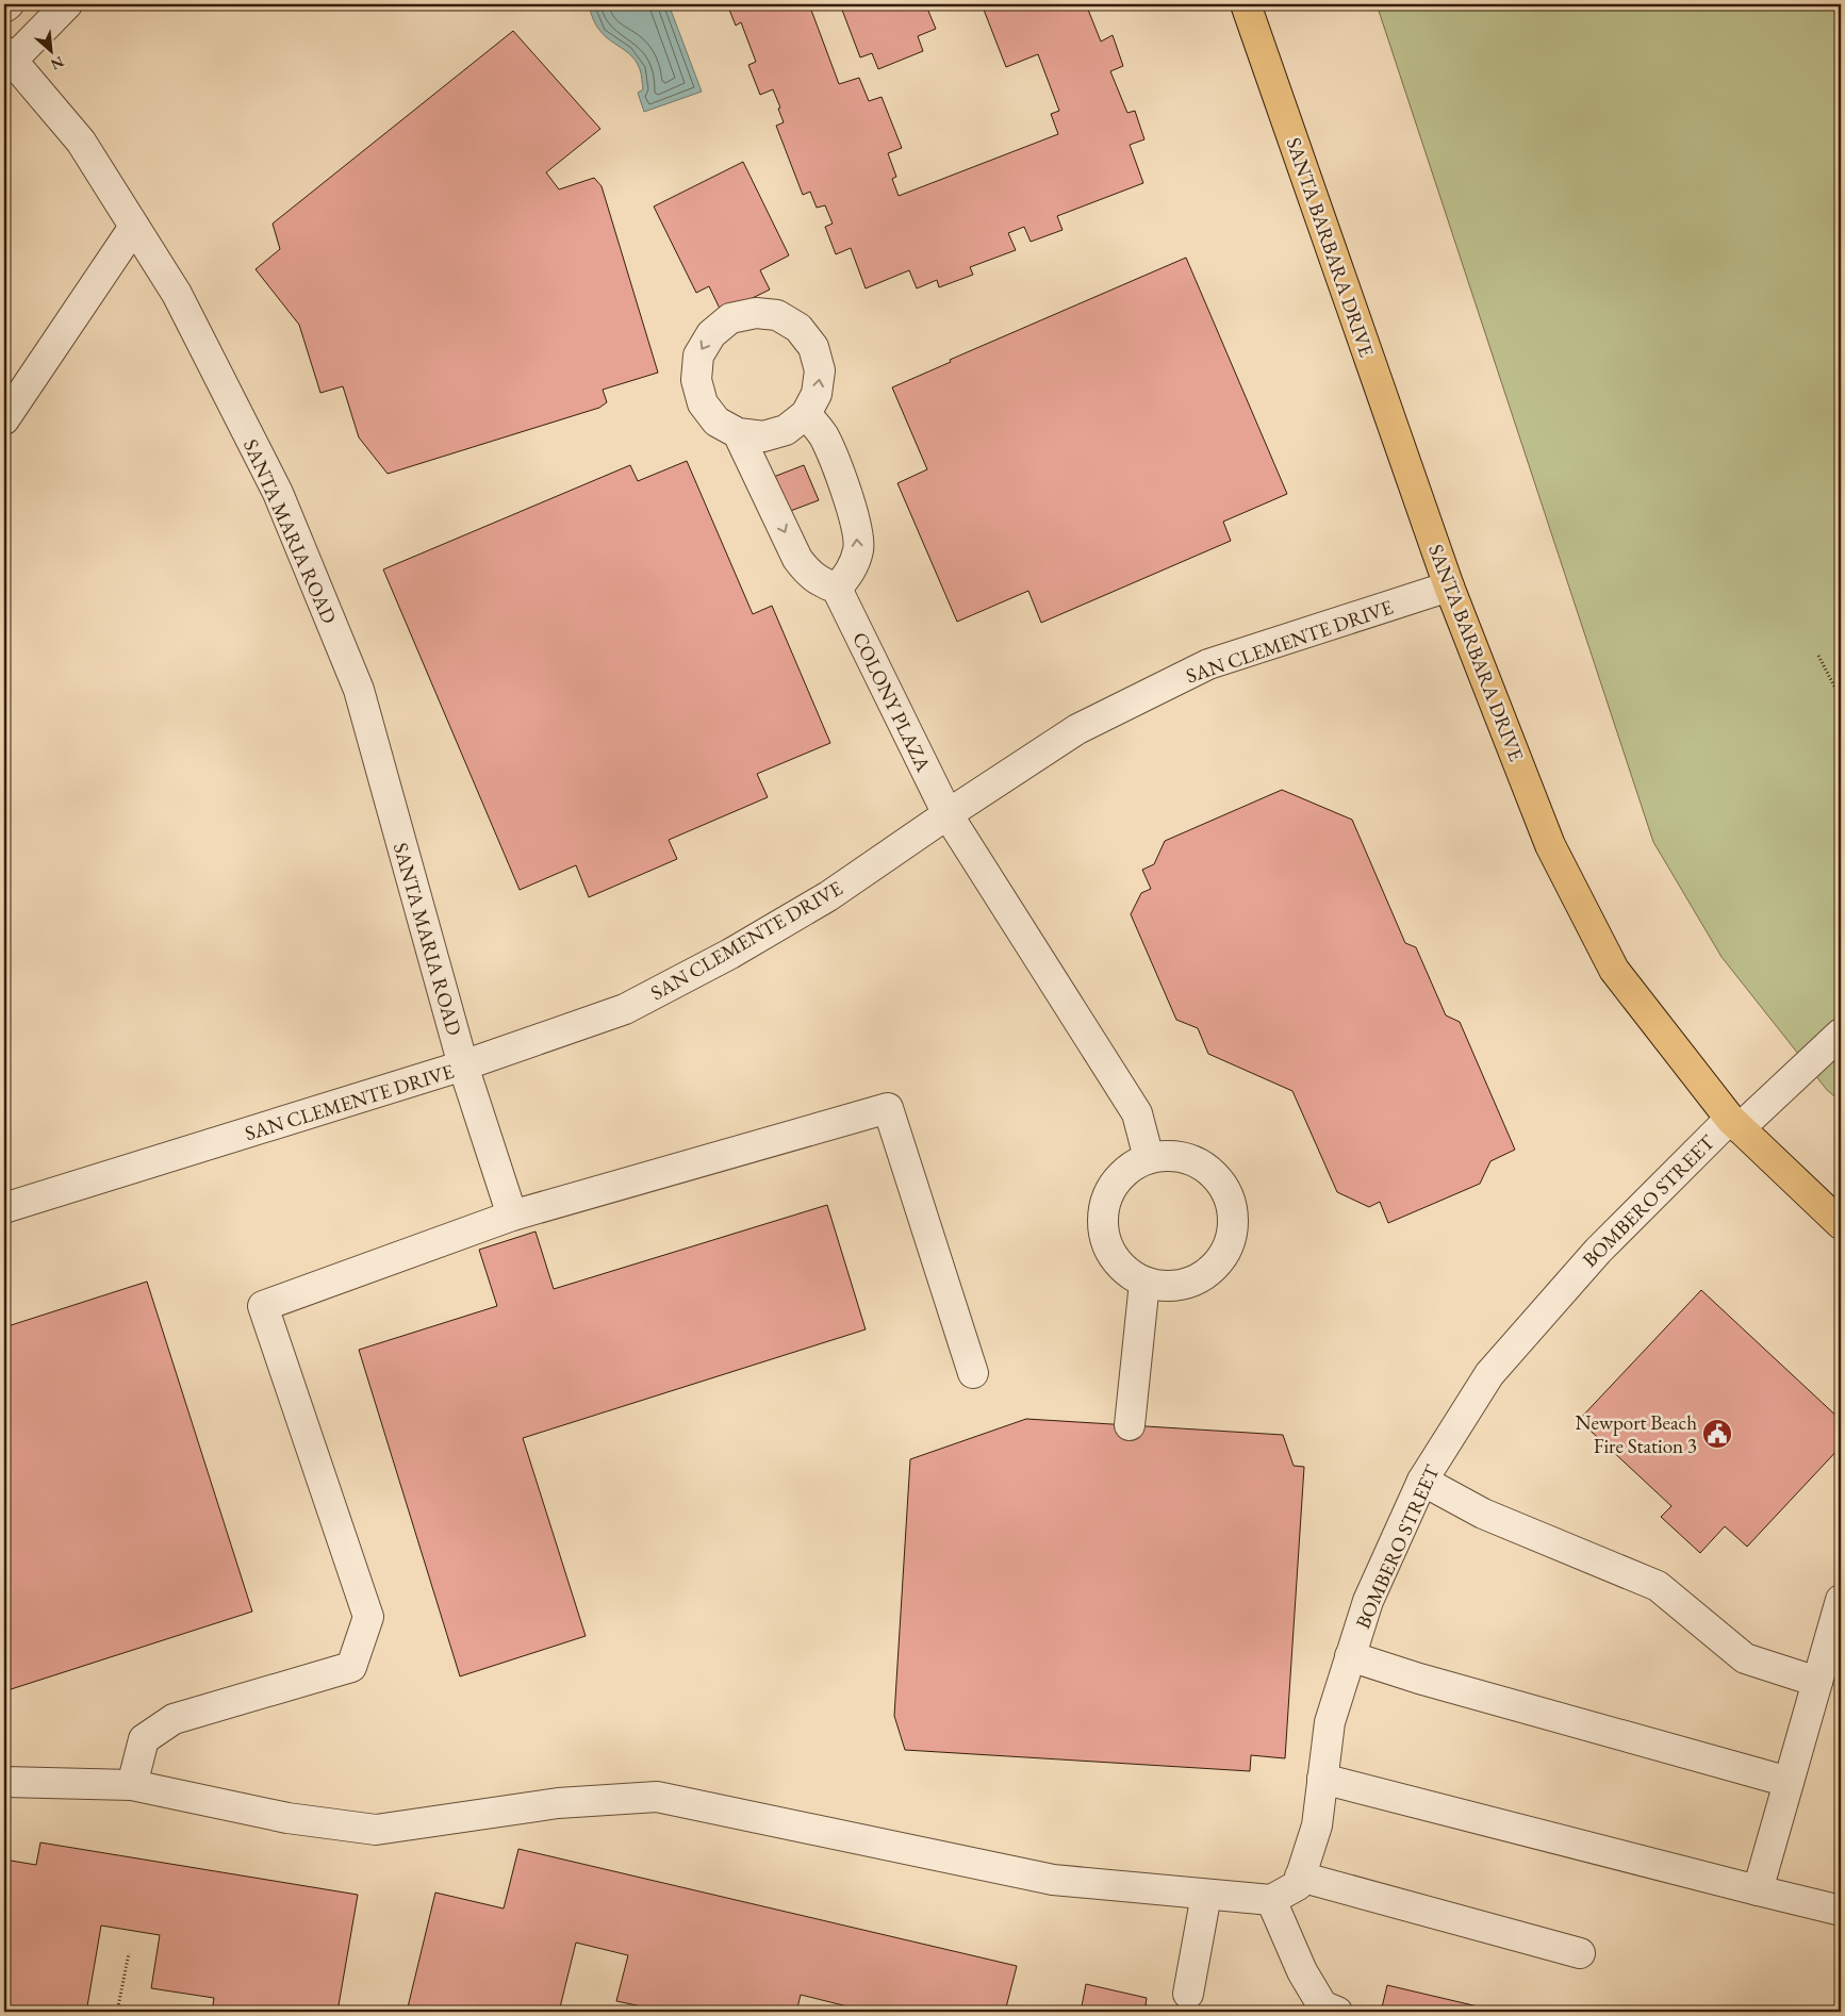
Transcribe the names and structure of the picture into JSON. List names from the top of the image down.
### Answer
{
  "streets": {
    "main road": ["SANTA BARBARA DRIVE"],
    "street": [
      "SANTA MARIA ROAD",
      "SAN CLEMENTE DRIVE",
      "COLONY PLAZA",
      "BOMBERO STREET"
    ]
  },
  "crossings": [
    ["SANTA BARBARA DRIVE", "SAN CLEMENTE DRIVE"],
    ["SANTA BARBARA DRIVE", "BOMBERO STREET"],
    ["SANTA MARIA ROAD", "SAN CLEMENTE DRIVE"],
    ["SAN CLEMENTE DRIVE", "COLONY PLAZA"]
  ],
  "places": {
    "public building": ["Newport Beach Fire Station 3"]
  },
  "north": "bottom right"
}
